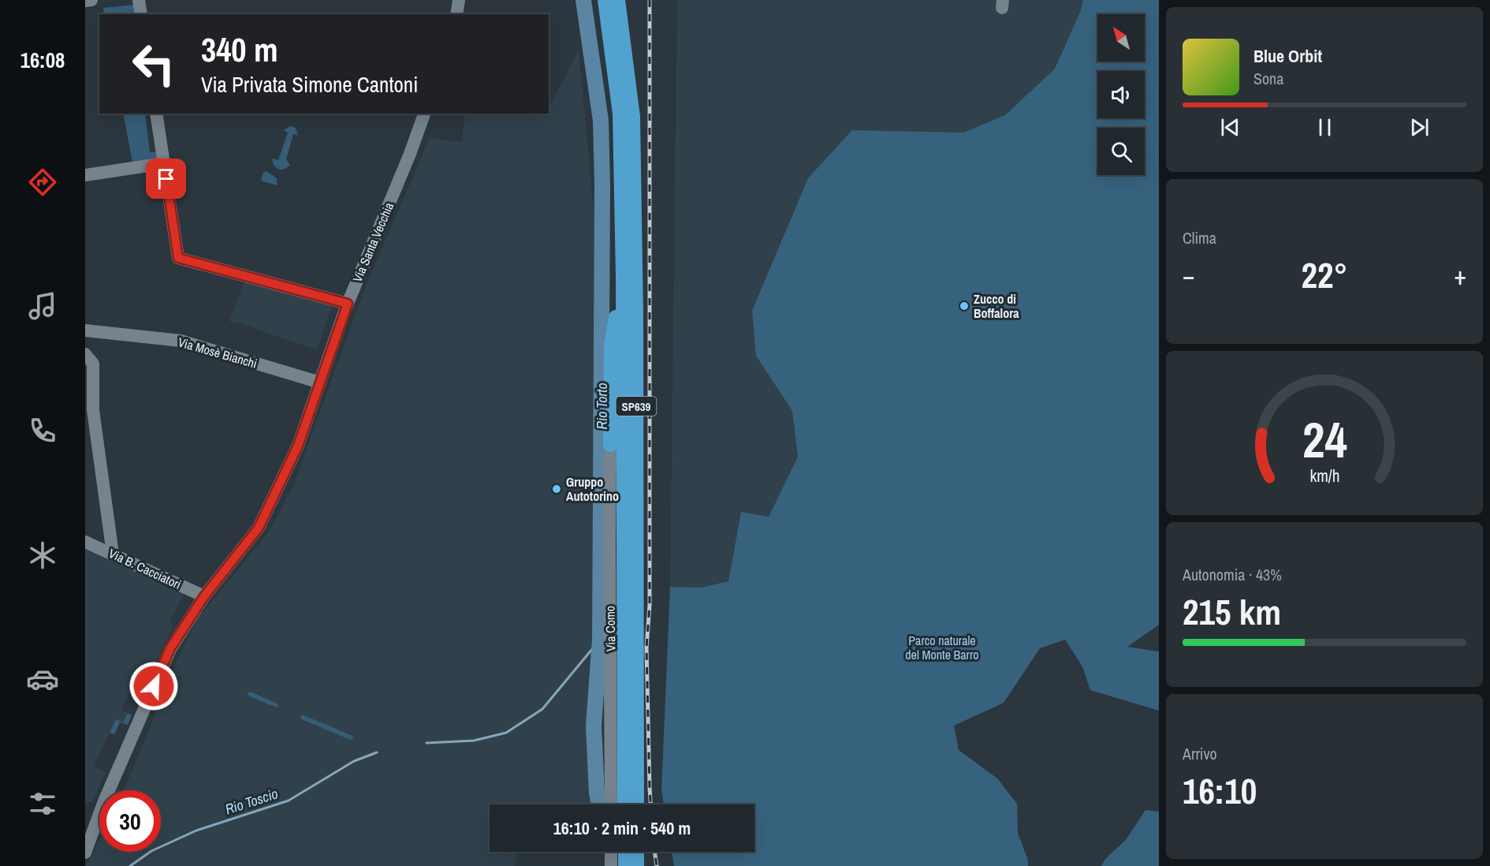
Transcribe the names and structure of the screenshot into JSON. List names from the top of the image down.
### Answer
{
  "streets": {
    "main road": ["SP639"],
    "street": [
      "Via Santa Vecchia",
      "Via Mosè Bianchi",
      "Via B. Cacciatori",
      "Via Como"
    ]
  },
  "crossings": [
    ["Via Santa Vecchia", "Via Mosè Bianchi"],
    ["Via Santa Vecchia", "Via B. Cacciatori"]
  ],
  "water": ["Rio Torto", "Rio Toscio"],
  "parks": ["Parco naturale del Monte Barro"],
  "places": ["Zucco di Boffalora", "Gruppo Autotorino"],
  "north": "top left",
  "page": {
    "tabs": "16:08",
    "turn": ["340 m", "Via Privata Simone Cantoni"],
    "song": ["Blue Orbit", "Sona"],
    "tile": [
      "Clima",
      ["Autonomia · 43%", "215 km"],
      ["Arrivo", "16:10"]
    ],
    "heat": ["−", "22°", "+"],
    "limit": "30",
    "trip": "16:10 · 2 min · 540 m",
    "gauge": ["24", "km/h"]
  }
}
